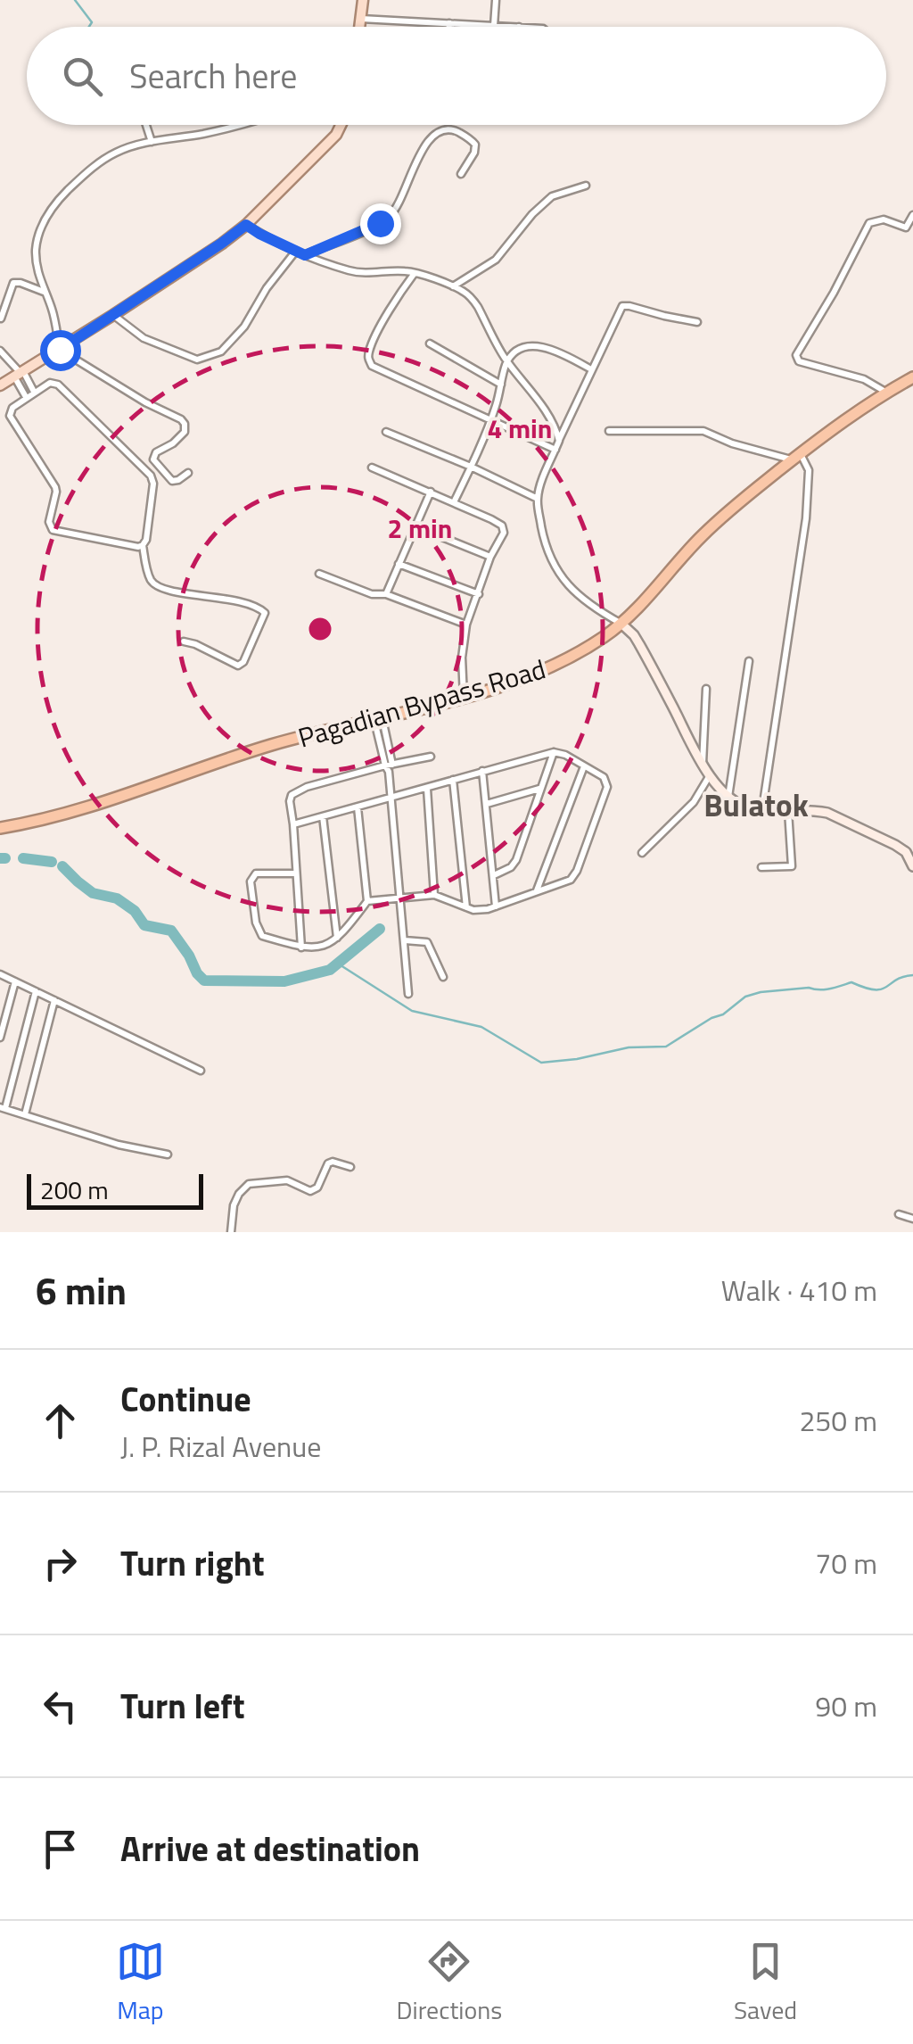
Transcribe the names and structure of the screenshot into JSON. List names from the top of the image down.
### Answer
{
  "streets": {
    "highway": ["Pagadian Bypass Road"]
  },
  "districts": ["Bulatok"],
  "scale_bar": "200 m",
  "page": {
    "search": "Search here",
    "scale": "200 m",
    "heading": ["6 min", "Walk · 410 m"],
    "list": [
      ["Continue", "J. P. Rizal Avenue", "250 m"],
      ["Turn right", "70 m"],
      ["Turn left", "90 m"],
      "Arrive at destination"
    ],
    "nav": ["Map", "Directions", "Saved"]
  },
  "rings": ["4 min", "2 min"]
}
